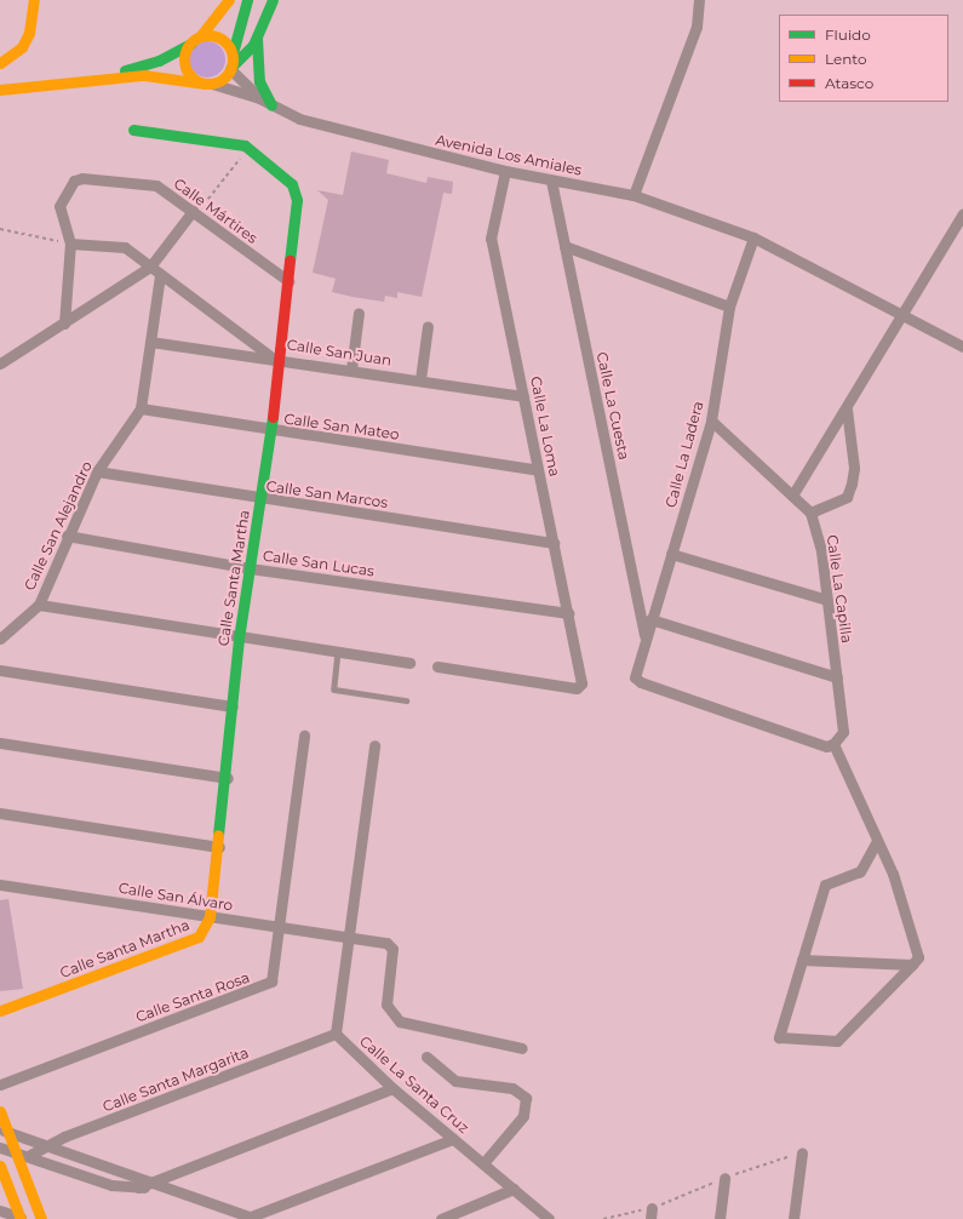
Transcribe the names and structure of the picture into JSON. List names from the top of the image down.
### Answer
{
  "streets": {
    "main road": ["Calle Santa Martha"],
    "street": [
      "Avenida Los Amiales",
      "Calle Mártires",
      "Calle San Juan",
      "Calle La Cuesta",
      "Calle San Mateo",
      "Calle La Loma",
      "Calle La Ladera",
      "Calle San Marcos",
      "Calle San Alejandro",
      "Calle San Lucas",
      "Calle La Capilla",
      "Calle San Álvaro",
      "Calle Santa Rosa",
      "Calle Santa Margarita",
      "Calle La Santa Cruz"
    ]
  },
  "crossings": [
    ["Avenida Los Amiales", "Calle La Cuesta"],
    ["Avenida Los Amiales", "Calle La Loma"],
    ["Avenida Los Amiales", "Calle La Ladera"],
    ["Calle Mártires", "Calle Santa Martha"],
    ["Calle San Juan", "Calle La Loma"],
    ["Calle San Juan", "Calle San Alejandro"],
    ["Calle San Juan", "Calle Santa Martha"],
    ["Calle La Cuesta", "Calle La Ladera"],
    ["Calle San Mateo", "Calle La Loma"],
    ["Calle San Mateo", "Calle San Alejandro"],
    ["Calle San Mateo", "Calle Santa Martha"],
    ["Calle La Loma", "Calle San Marcos"],
    ["Calle La Loma", "Calle San Lucas"],
    ["Calle La Ladera", "Calle La Capilla"],
    ["Calle San Marcos", "Calle San Alejandro"],
    ["Calle San Marcos", "Calle Santa Martha"],
    ["Calle San Alejandro", "Calle San Lucas"],
    ["Calle San Lucas", "Calle Santa Martha"],
    ["Calle Santa Martha", "Calle San Álvaro"],
    ["Calle San Álvaro", "Calle Santa Rosa"],
    ["Calle Santa Margarita", "Calle La Santa Cruz"]
  ],
  "legend": ["Fluido", "Lento", "Atasco"]
}
